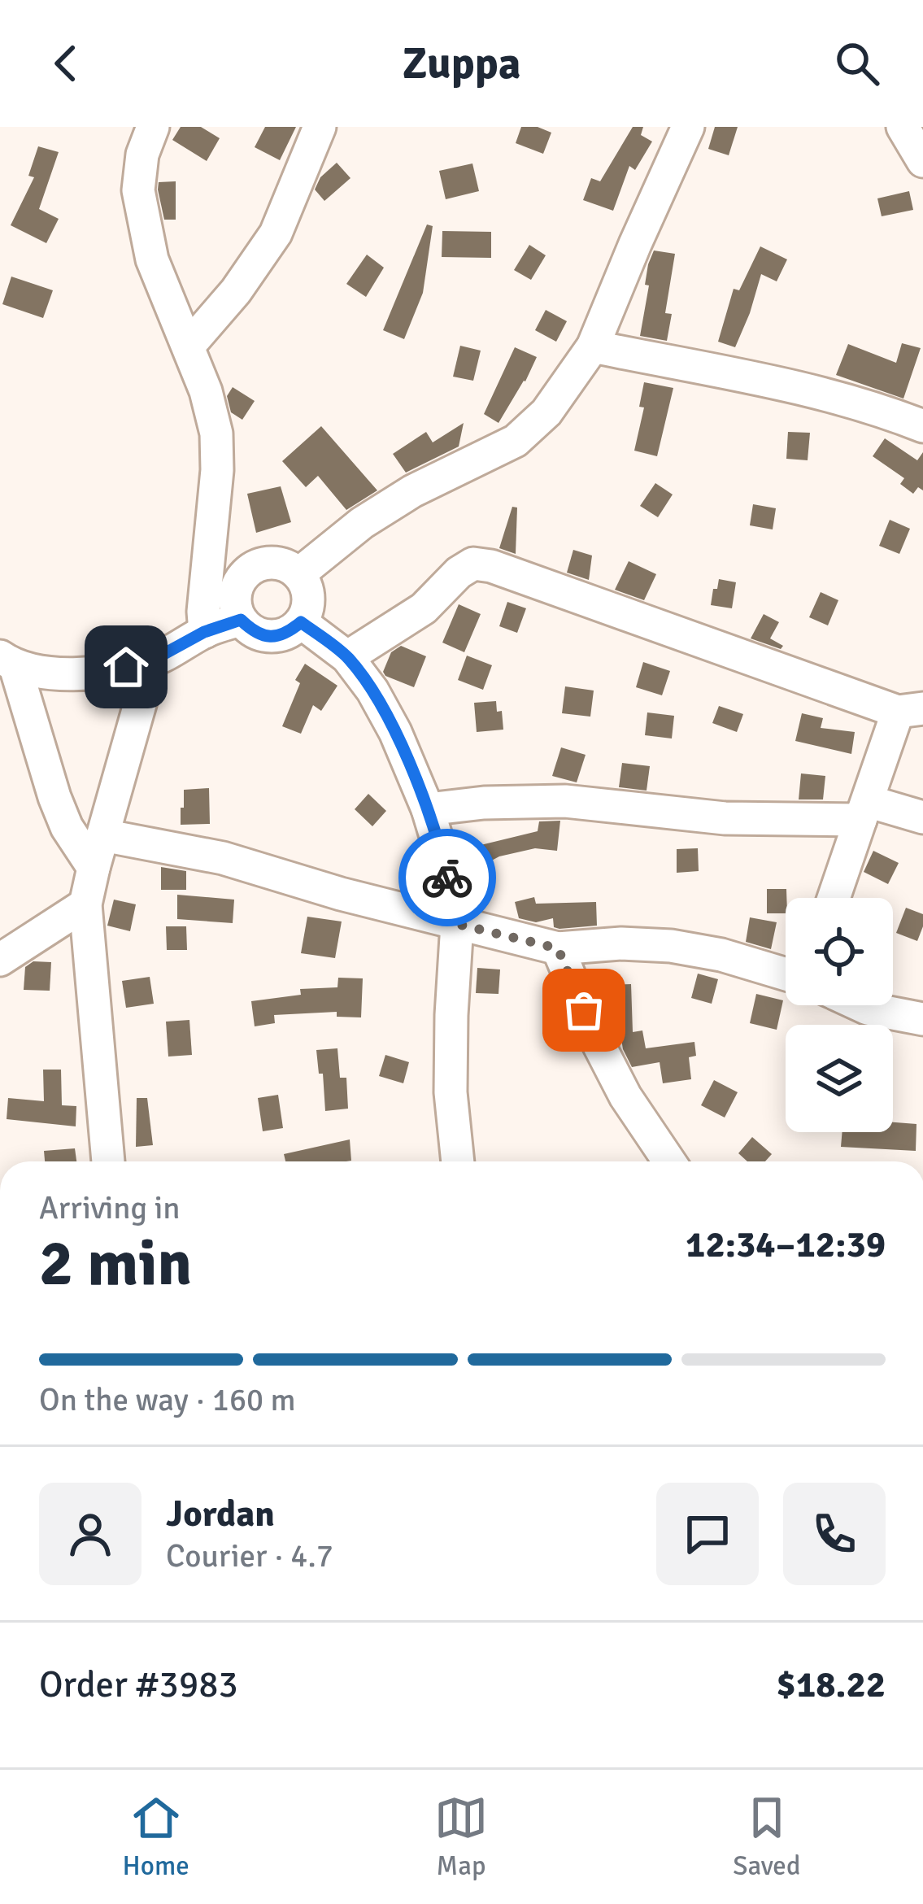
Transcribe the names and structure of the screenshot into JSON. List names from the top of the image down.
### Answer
{
  "page": {
    "header": "Zuppa",
    "heading": ["2 min", "Arriving in", "12:34–12:39"],
    "panel": [
      "Jordan",
      "Courier · 4.7",
      "Order #3983",
      "$18.22"
    ],
    "bar": "On the way · 160 m",
    "tabs": ["Home", "Map", "Saved"]
  }
}
